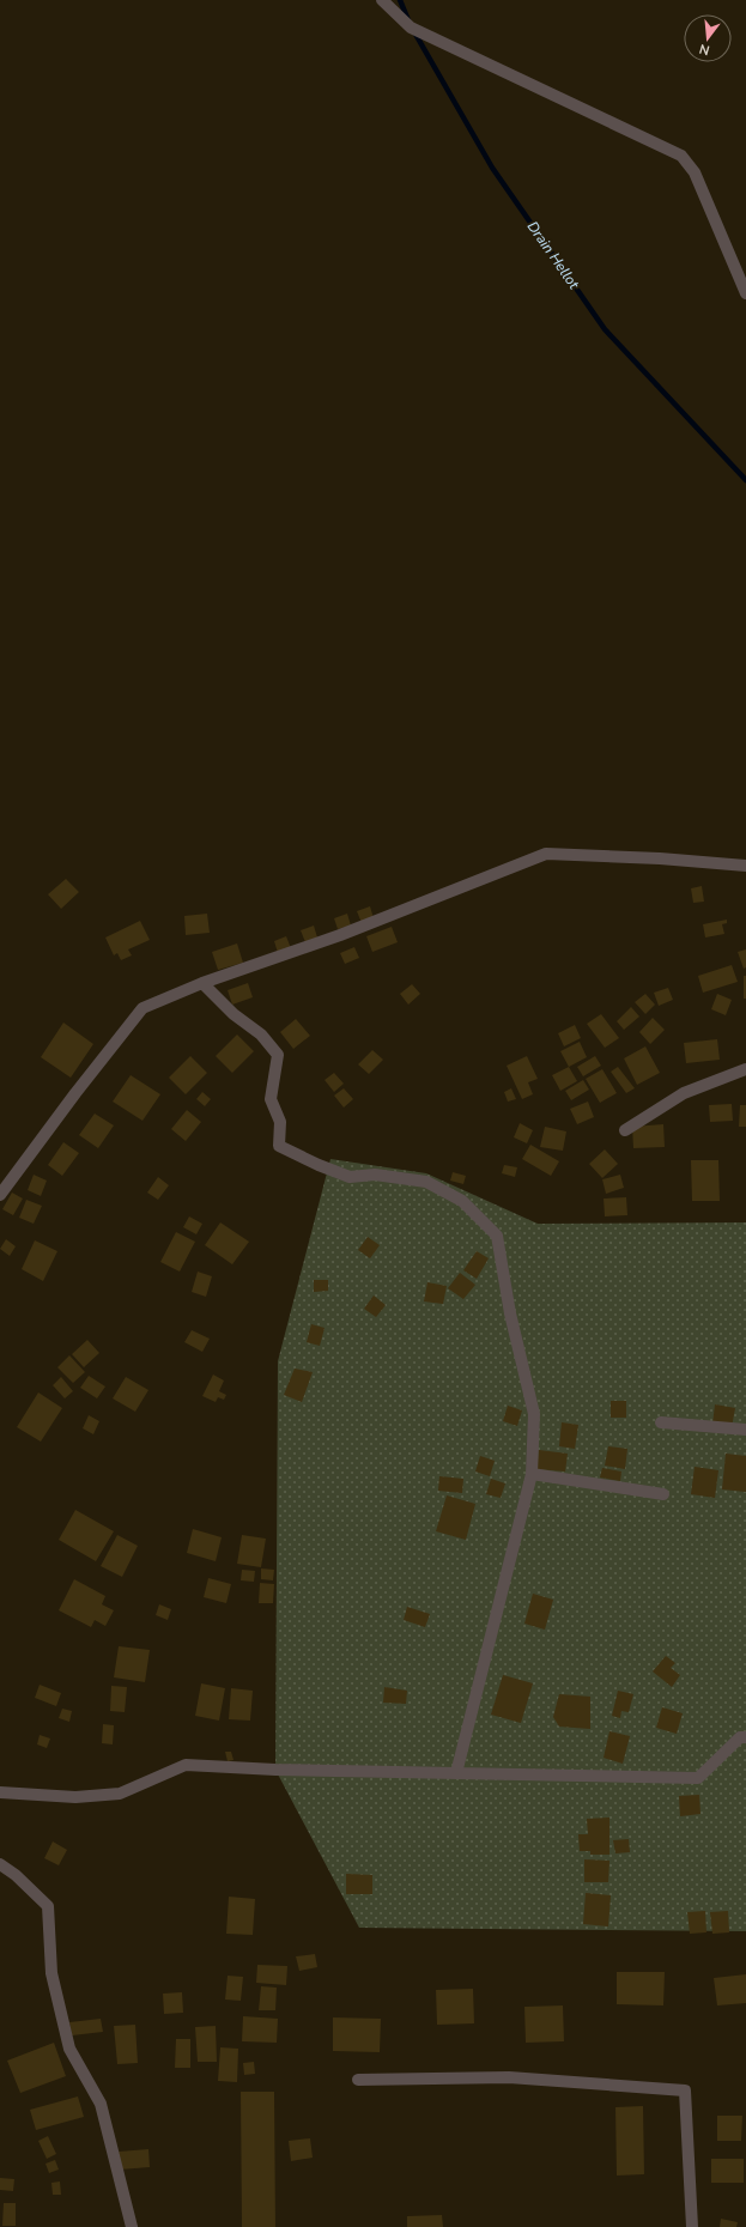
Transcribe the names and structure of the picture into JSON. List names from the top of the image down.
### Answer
{
  "water": ["Drain Hellot"],
  "north": "bottom"
}
